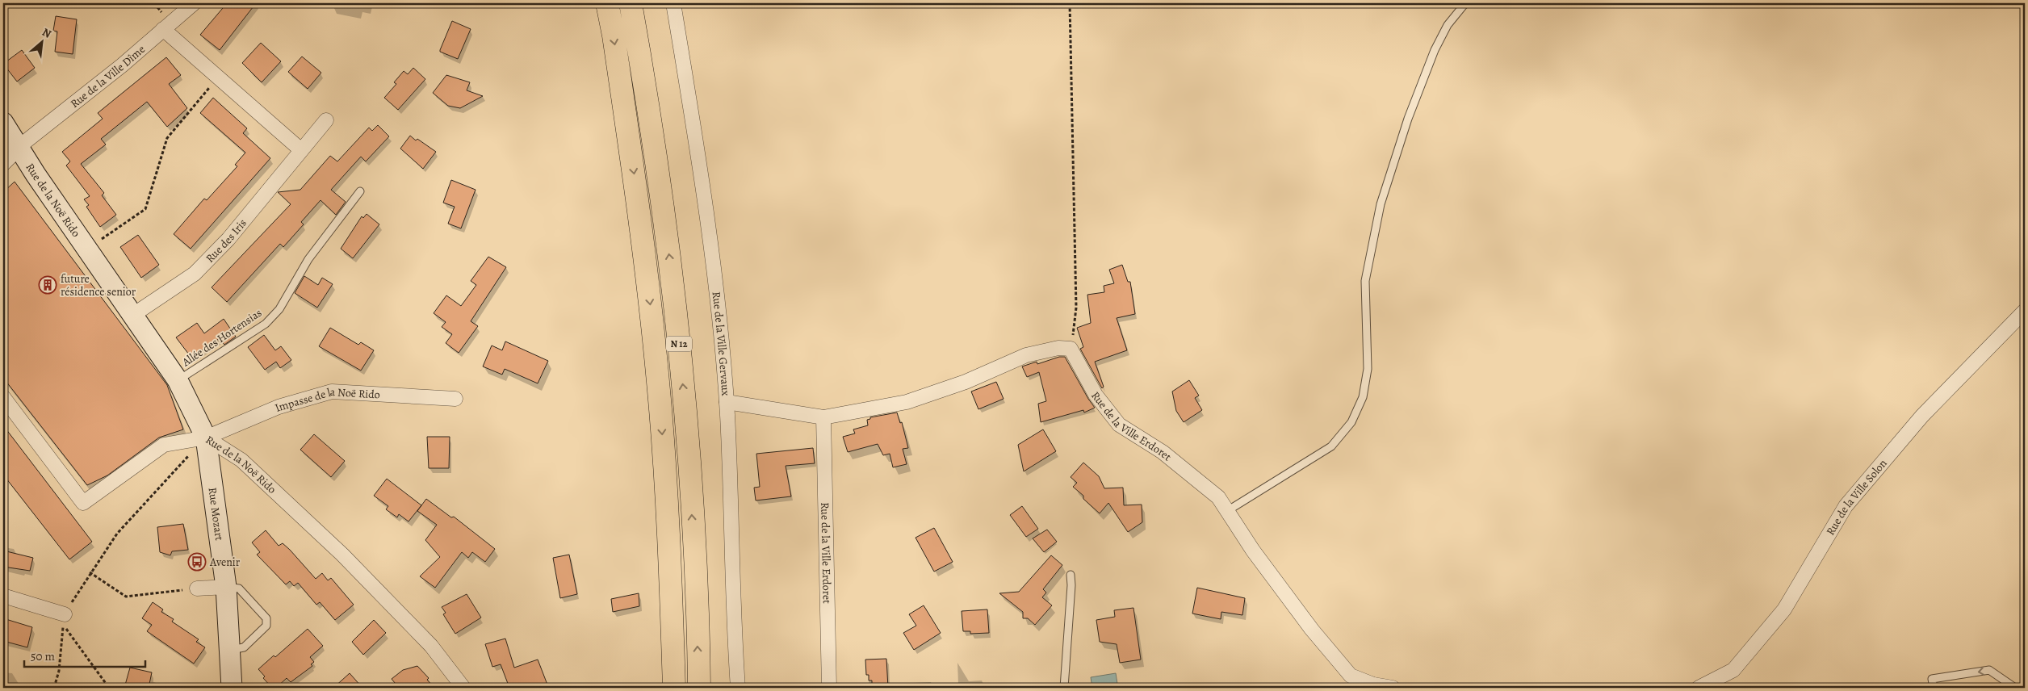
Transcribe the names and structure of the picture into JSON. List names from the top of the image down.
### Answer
{
  "streets": {
    "highway": ["N 12"],
    "street": [
      "Rue de la Ville Dîme",
      "Rue de la Noë Rido",
      "Rue des Iris",
      "Rue de la Ville Gervaux",
      "Impasse de la Noë Rido",
      "Rue de la Ville Erdoret",
      "Rue de la Ville Solon",
      "Rue Mozart"
    ],
    "lane": ["Allée des Hortensias"]
  },
  "crossings": [
    ["Rue de la Ville Dîme", "Rue de la Noë Rido"],
    ["Rue de la Noë Rido", "Rue des Iris"],
    ["Rue de la Noë Rido", "Allée des Hortensias"],
    ["Rue de la Noë Rido", "Impasse de la Noë Rido"],
    ["Rue de la Noë Rido", "Rue Mozart"],
    ["Impasse de la Noë Rido", "Rue Mozart"]
  ],
  "places": {
    "building": ["future résidence senior"],
    "bus stop": ["Avenir"]
  },
  "scale_bar": "50 m",
  "north": "top right"
}
